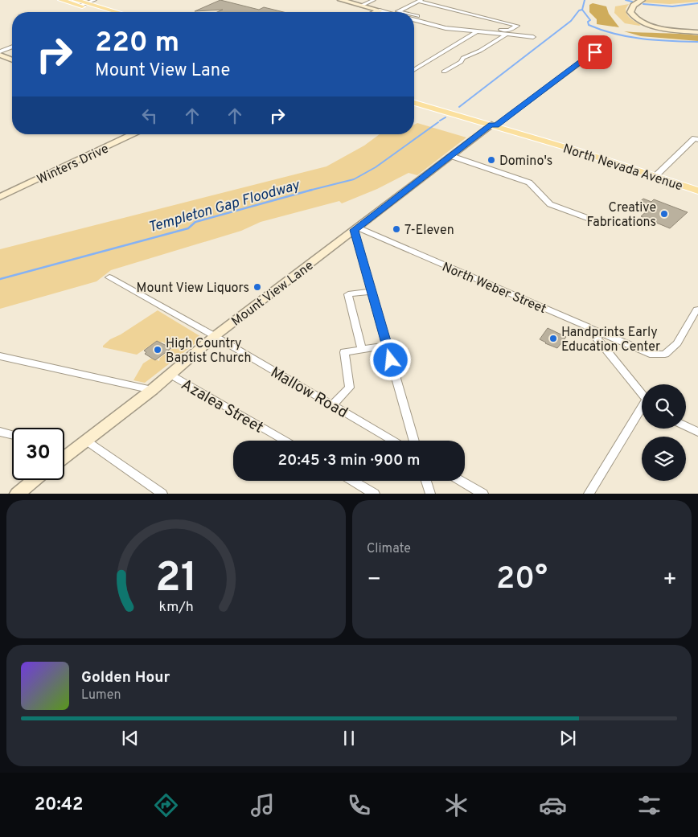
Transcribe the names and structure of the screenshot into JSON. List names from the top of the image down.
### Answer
{
  "streets": {
    "main road": ["North Nevada Avenue"],
    "street": [
      "Winters Drive",
      "North Weber Street",
      "Mount View Lane",
      "Mallow Road",
      "Azalea Street"
    ]
  },
  "crossings": [
    ["North Nevada Avenue", "Mount View Lane"],
    ["North Weber Street", "Mount View Lane"],
    ["Mount View Lane", "Mallow Road"],
    ["Mount View Lane", "Azalea Street"]
  ],
  "water": ["Templeton Gap Floodway"],
  "places": [
    "Domino's",
    "Creative Fabrications",
    "7-Eleven",
    "Mount View Liquors",
    "Handprints Early Education Center",
    "High Country Baptist Church"
  ],
  "page": {
    "turn": ["220 m", "Mount View Lane"],
    "limit": "30",
    "trip": "20:45 · 3 min · 900 m",
    "tile": "Climate",
    "heat": ["−", "20°", "+"],
    "song": ["Golden Hour", "Lumen"],
    "tabs": "20:42",
    "gauge": ["21", "km/h"]
  }
}
